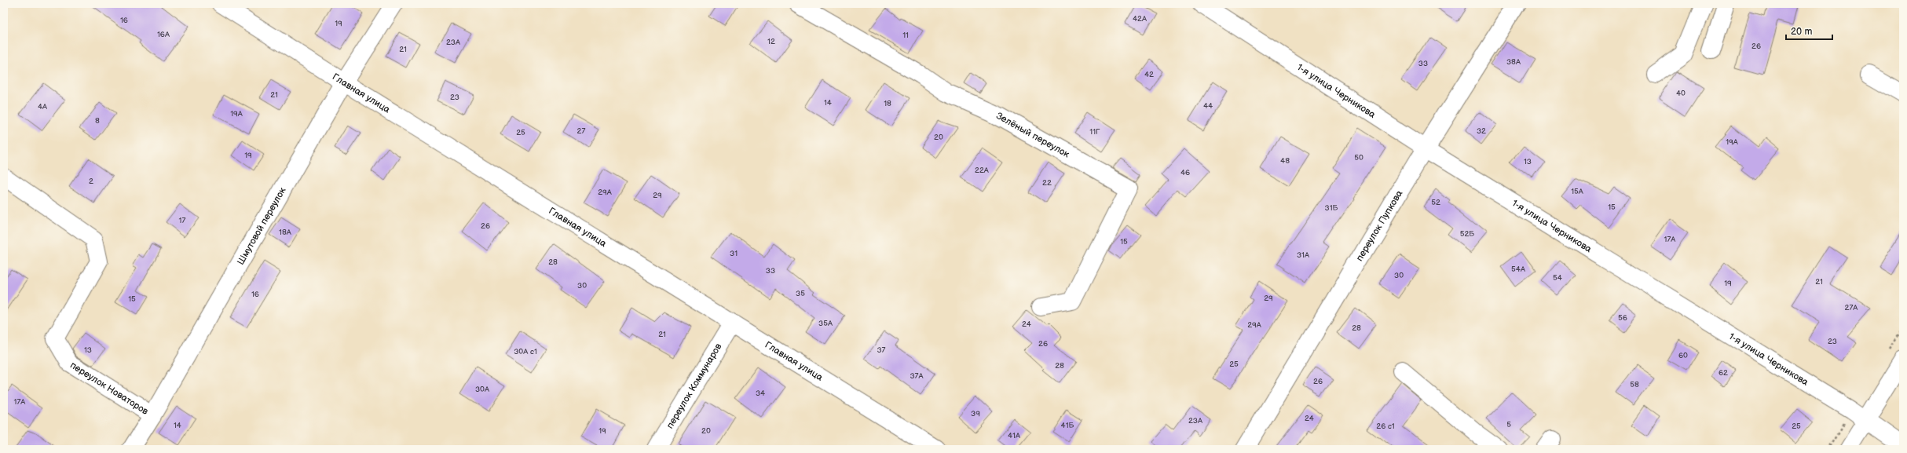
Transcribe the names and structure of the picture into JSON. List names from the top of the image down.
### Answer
{
  "streets": {
    "street": [
      "1-я улица Черникова",
      "Главная улица",
      "Зелёный переулок",
      "Шмутовой переулок",
      "переулок Пупкова",
      "переулок Коммунаров",
      "переулок Новаторов"
    ]
  },
  "crossings": [
    ["1-я улица Черникова", "переулок Пупкова"],
    ["Главная улица", "Шмутовой переулок"],
    ["Главная улица", "переулок Коммунаров"],
    ["Шмутовой переулок", "переулок Новаторов"]
  ],
  "house_numbers": [
    "42А",
    "16",
    "19",
    "16А",
    "11",
    "12",
    "23А",
    "26",
    "21",
    "38А",
    "33",
    "42",
    "40",
    "21",
    "23",
    "14",
    "18",
    "44",
    "4А",
    "19А",
    "8",
    "27",
    "32",
    "11Г",
    "25",
    "20",
    "19А",
    "19",
    "50",
    "48",
    "13",
    "22А",
    "46",
    "2",
    "22",
    "15А",
    "29А",
    "29",
    "52",
    "15",
    "31Б",
    "17",
    "26",
    "18А",
    "52Б",
    "17А",
    "15",
    "31",
    "31А",
    "28",
    "54А",
    "33",
    "30",
    "54",
    "21",
    "19",
    "30",
    "35",
    "16",
    "29",
    "15",
    "27А",
    "56",
    "35А",
    "24",
    "29А",
    "28",
    "21",
    "23",
    "26",
    "13",
    "37",
    "30А с1",
    "60",
    "25",
    "28",
    "62",
    "37А",
    "26",
    "58",
    "30А",
    "34",
    "17А",
    "39",
    "24",
    "23А",
    "5",
    "14",
    "41Б",
    "26 с1",
    "25",
    "19",
    "20",
    "41А"
  ],
  "scale_bar": "20 m"
}
